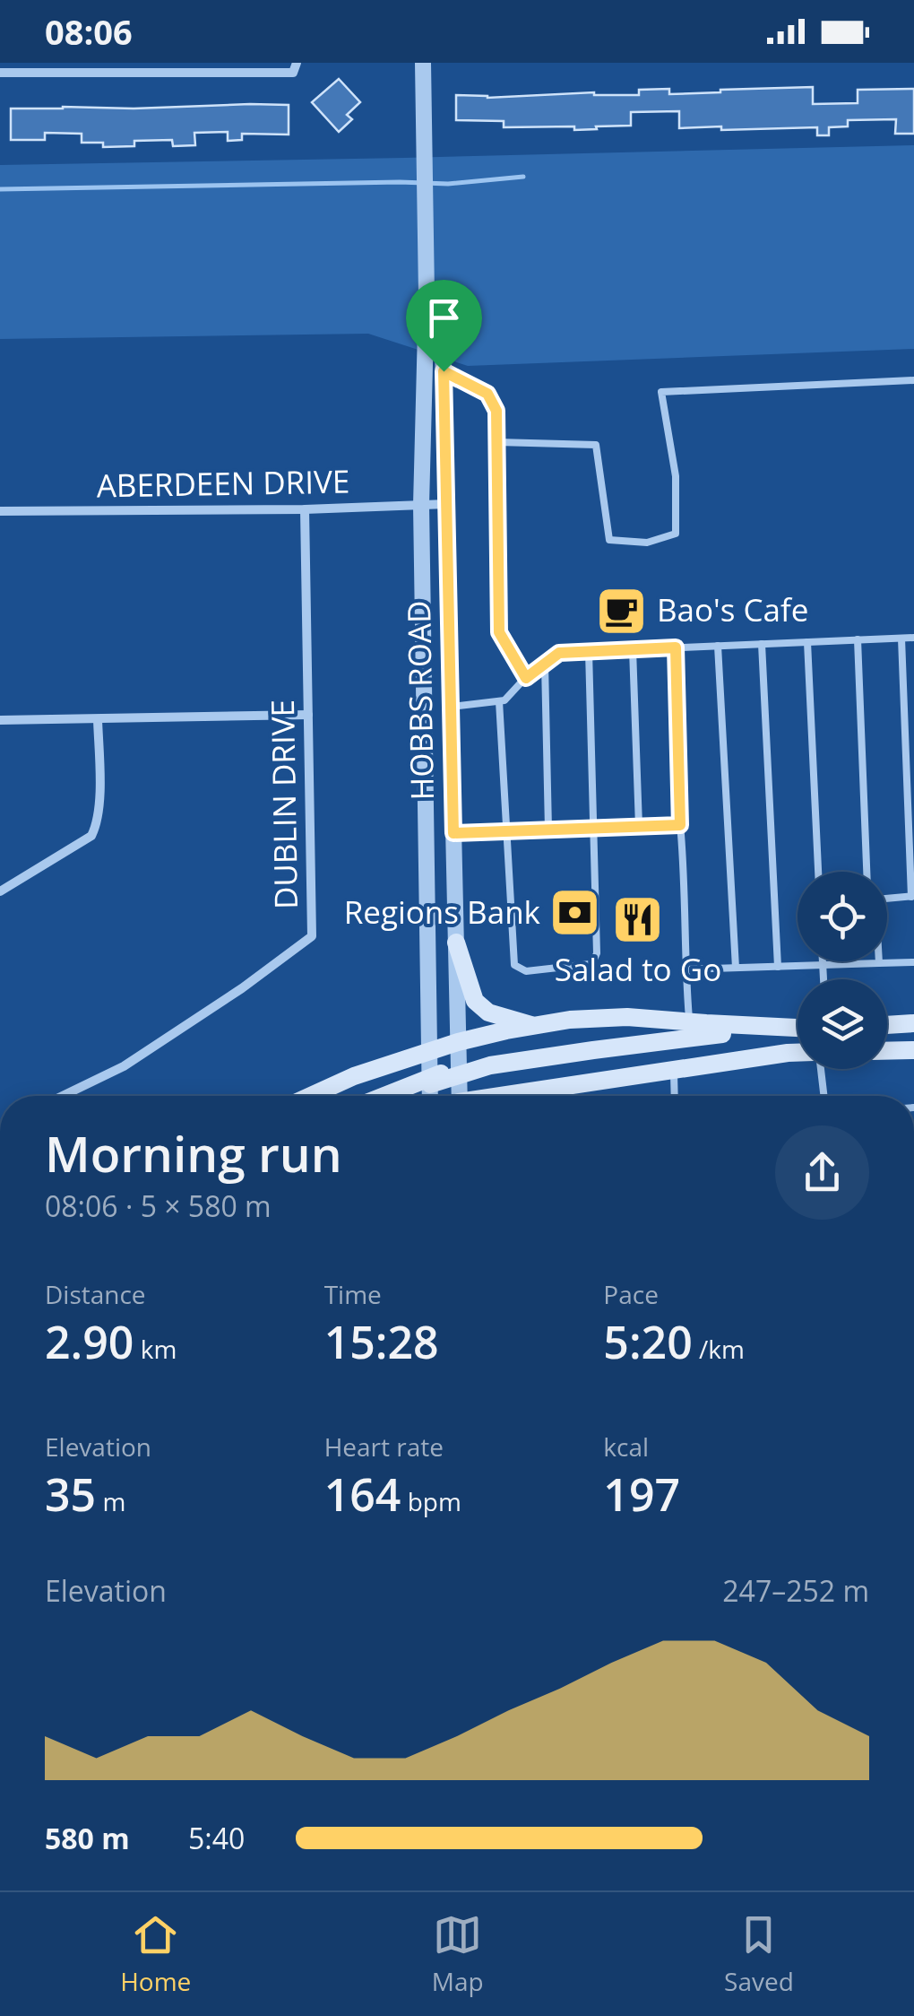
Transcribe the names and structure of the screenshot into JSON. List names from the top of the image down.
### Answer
{
  "streets": {
    "street": ["ABERDEEN DRIVE", "HOBBS ROAD", "DUBLIN DRIVE"]
  },
  "crossings": [
    ["ABERDEEN DRIVE", "HOBBS ROAD"],
    ["ABERDEEN DRIVE", "DUBLIN DRIVE"]
  ],
  "places": {
    "cafe": ["Bao's Cafe"],
    "bank": ["Regions Bank"],
    "restaurant": ["Salad to Go"]
  },
  "page": {
    "status": "08:06",
    "heading": ["Morning run", "08:06 · 5 × 580 m"],
    "stats": [
      ["Distance", "2.90 km"],
      ["Time", "15:28"],
      ["Pace", "5:20 /km"],
      ["Elevation", "35 m"],
      ["Heart rate", "164 bpm"],
      ["kcal", "197"]
    ],
    "chart": ["Elevation", "247–252 m"],
    "list": [
      {
        "name": "580 m",
        "note": "5:40"
      }
    ],
    "tabs": ["Home", "Map", "Saved"]
  }
}
